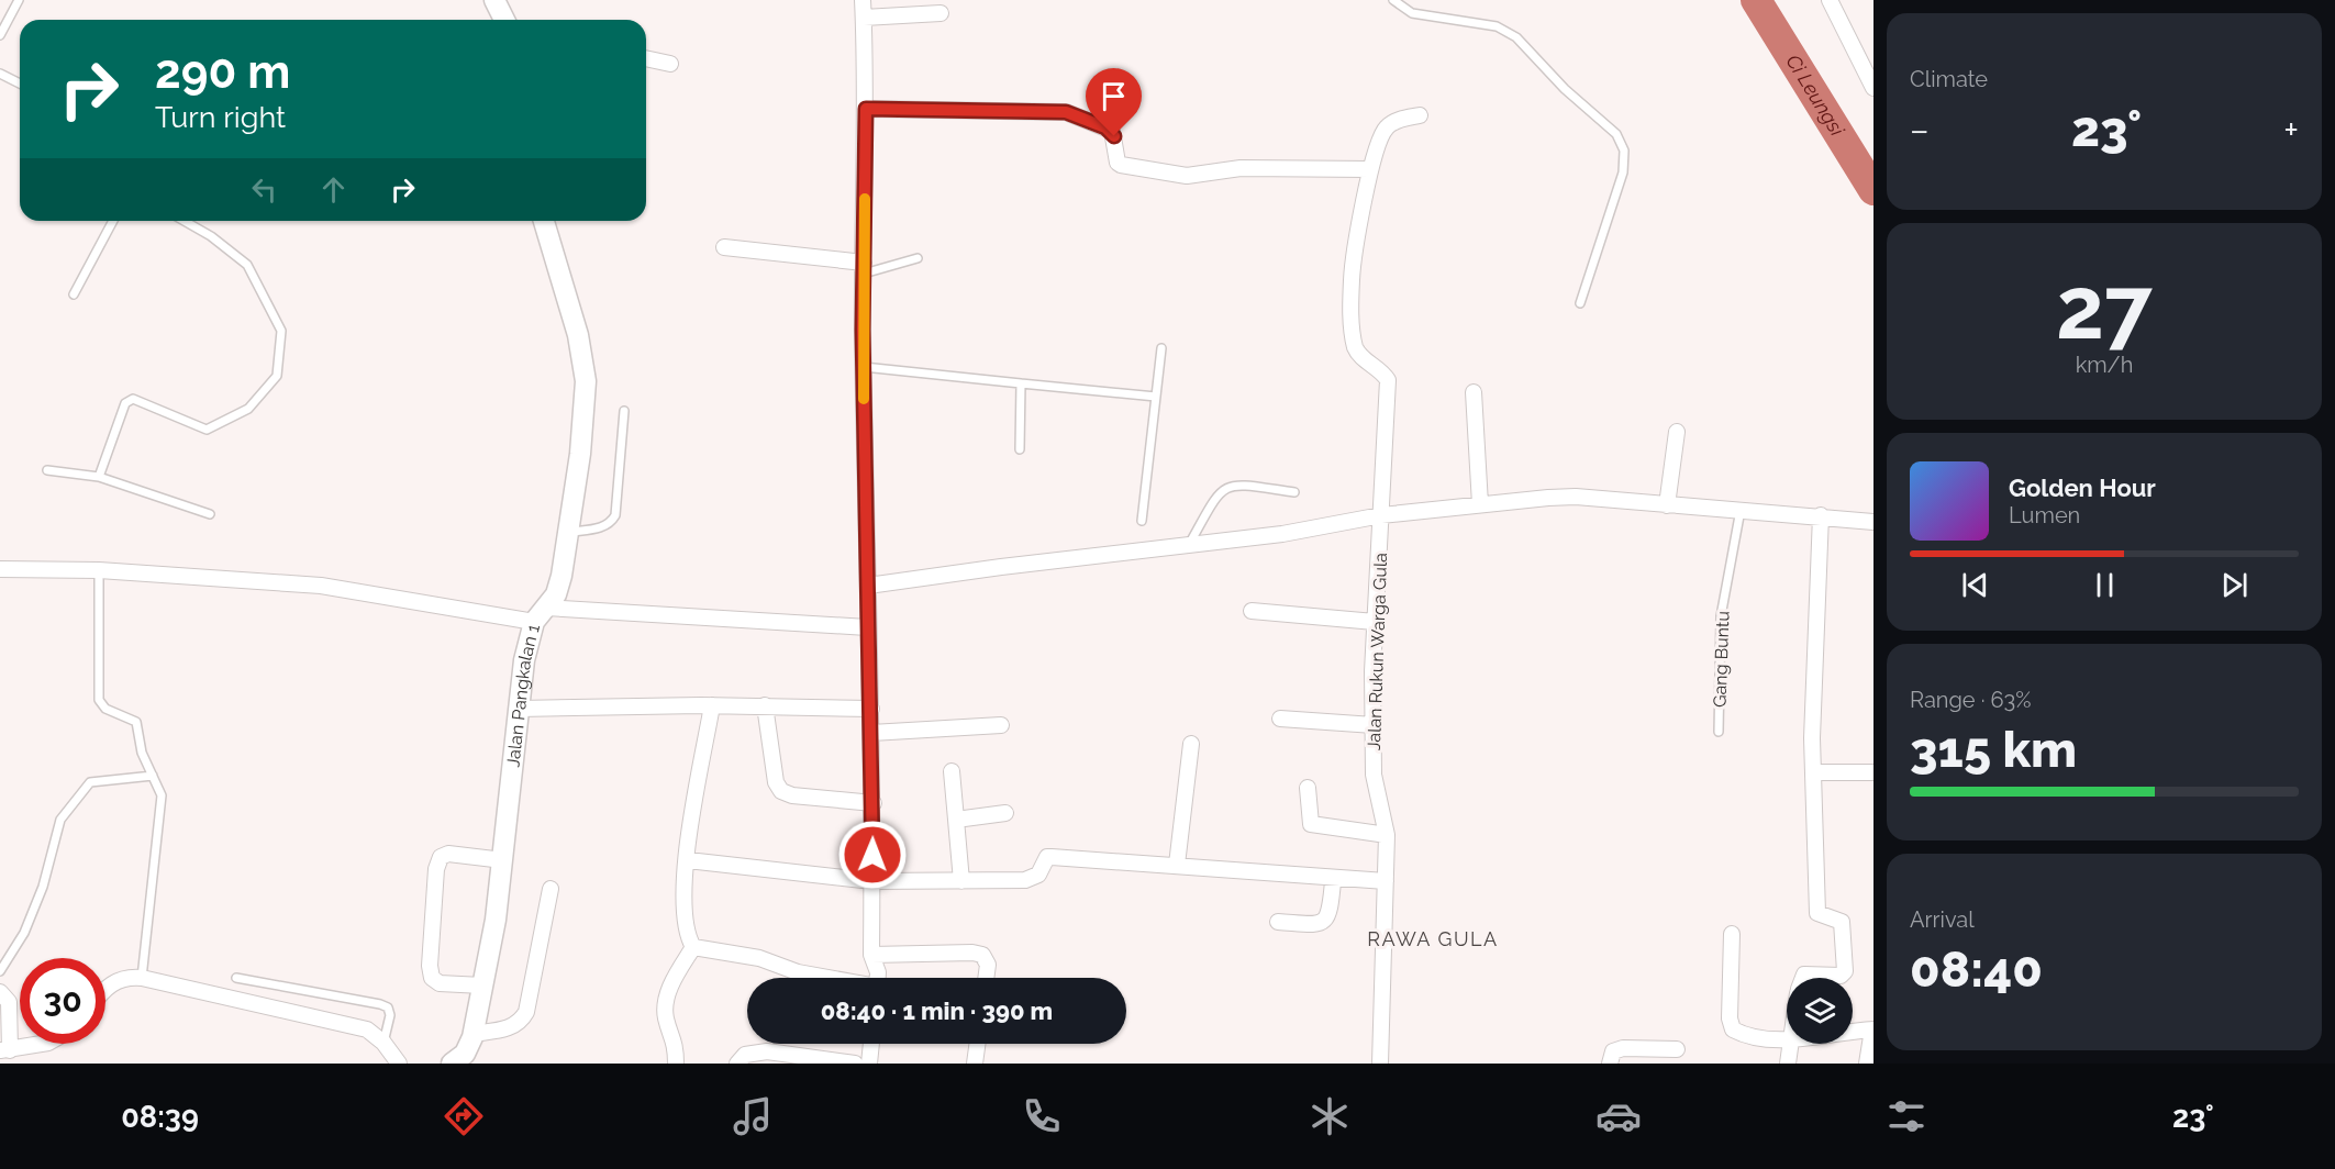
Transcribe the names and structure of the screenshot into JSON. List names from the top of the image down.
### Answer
{
  "streets": {
    "main road": ["Jalan Pangkalan 1"],
    "street": ["Jalan Rukun Warga Gula"],
    "lane": ["Gang Buntu"]
  },
  "districts": ["RAWA GULA"],
  "water": ["Ci Leungsi"],
  "page": {
    "tile": [
      "Climate",
      ["27", "km/h"],
      ["Range · 63%", "315 km"],
      ["Arrival", "08:40"]
    ],
    "turn": ["290 m", "Turn right"],
    "heat": ["−", "23°", "+"],
    "song": ["Golden Hour", "Lumen"],
    "limit": "30",
    "trip": "08:40 · 1 min · 390 m",
    "tabs": ["08:39", "23°"]
  }
}
